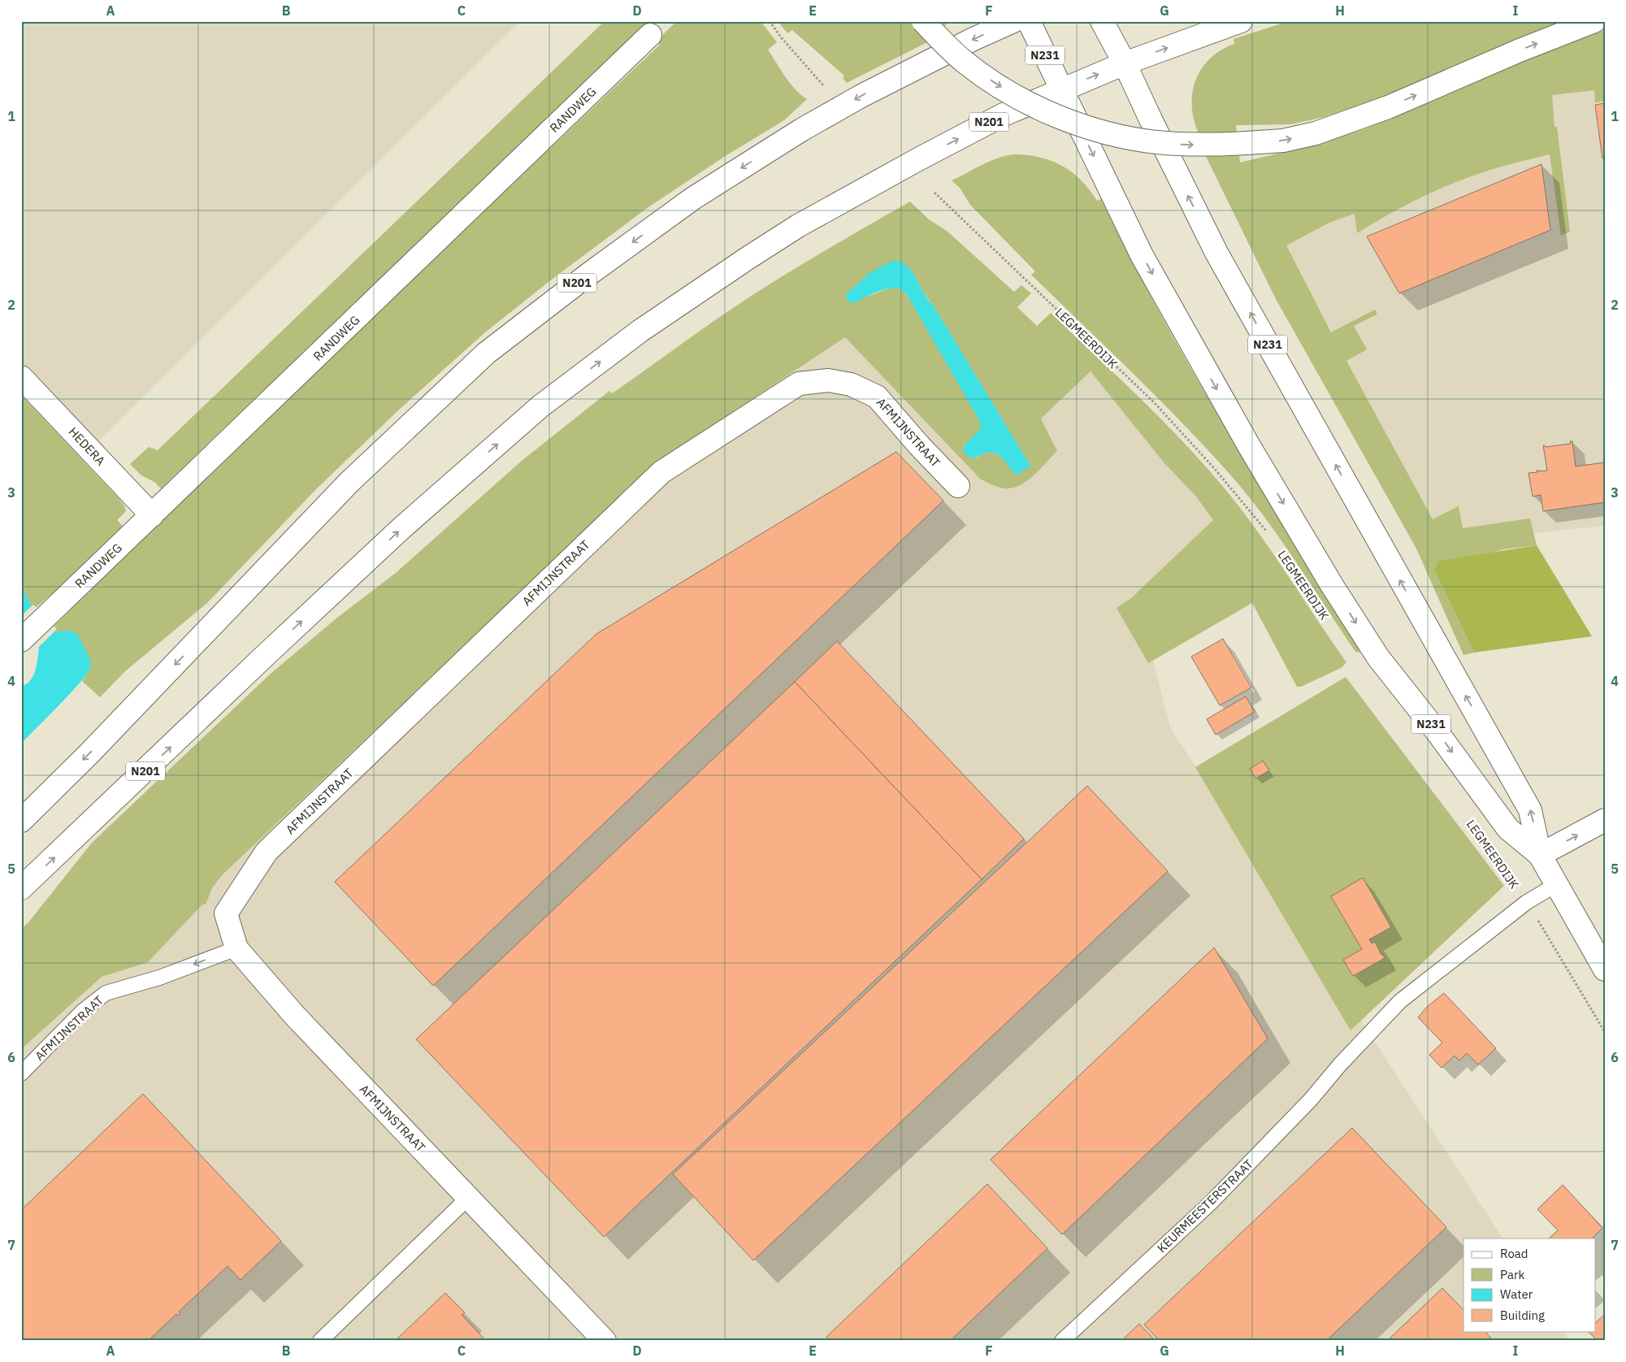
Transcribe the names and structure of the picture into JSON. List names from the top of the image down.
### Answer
{
  "streets": {
    "main road": [
      "N231",
      "RANDWEG",
      "N201",
      "LEGMEERDIJK",
      "AFMIJNSTRAAT",
      "HEDERA"
    ],
    "lane": ["KEURMEESTERSTRAAT"]
  },
  "crossings": [
    ["RANDWEG", "HEDERA"],
    ["N201", "LEGMEERDIJK"],
    ["LEGMEERDIJK", "KEURMEESTERSTRAAT"]
  ],
  "legend": [
    "Road",
    "Park",
    "Water",
    "Building"
  ],
  "grid": {
    "columns": [
      "A",
      "B",
      "C",
      "D",
      "E",
      "F",
      "G",
      "H",
      "I"
    ],
    "rows": [
      "1",
      "2",
      "3",
      "4",
      "5",
      "6",
      "7"
    ]
  }
}
